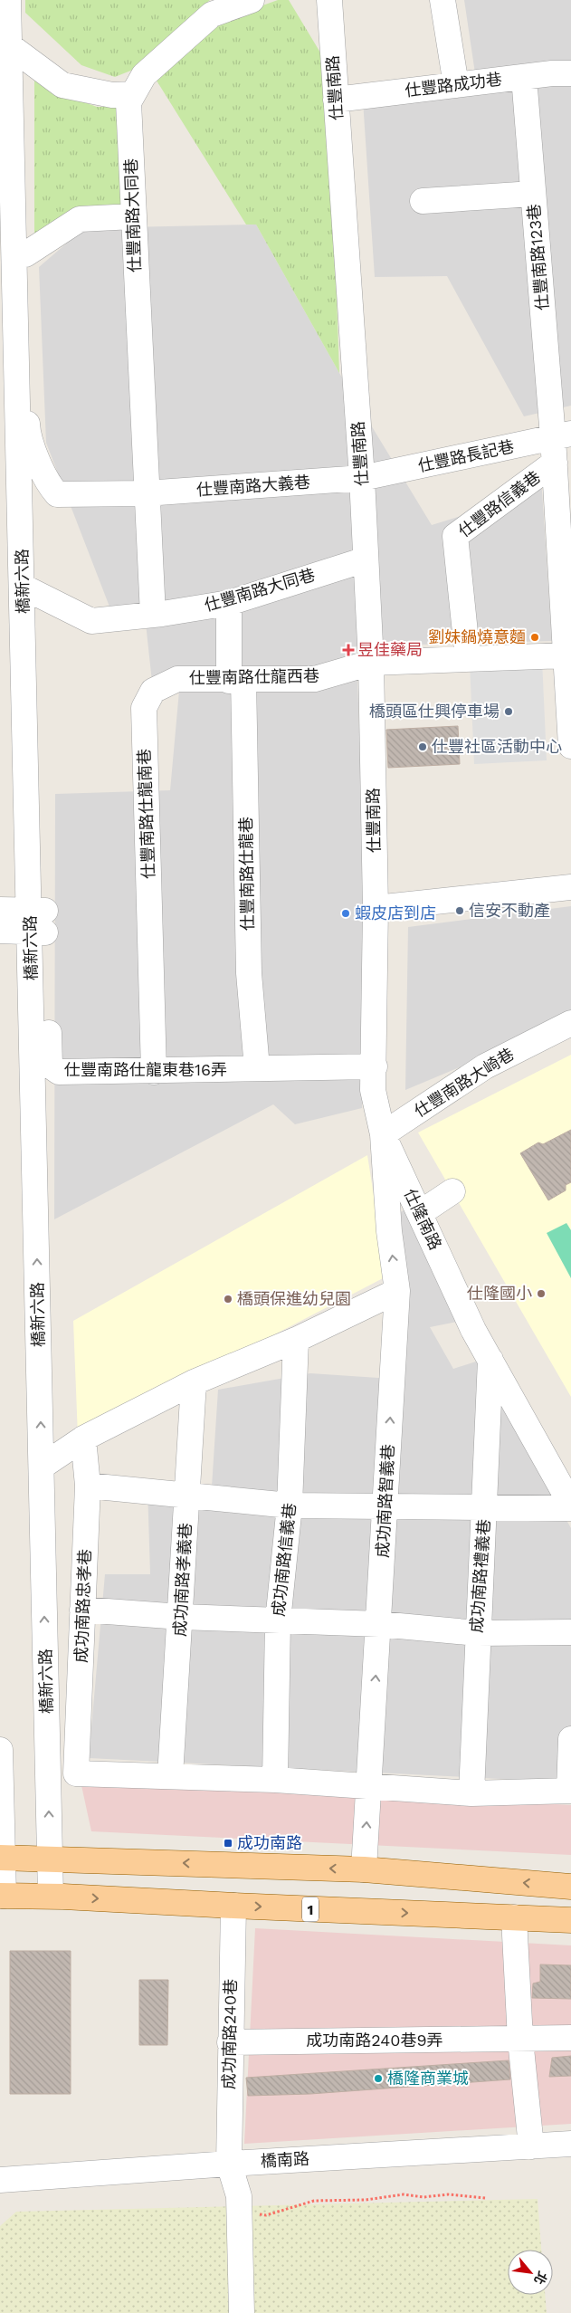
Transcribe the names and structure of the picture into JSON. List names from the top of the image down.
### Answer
{
  "streets": {
    "main road": ["1"],
    "street": [
      "仕豐路成功巷",
      "仕豐南路",
      "仕豐南路大同巷",
      "仕豐南路123巷",
      "仕豐路長記巷",
      "仕豐南路大義巷",
      "仕豐路信義巷",
      "橋新六路",
      "仕豐南路仕龍西巷",
      "仕豐南路仕龍南巷",
      "仕豐南路仕龍巷",
      "仕豐南路仕龍東巷16弄",
      "仕豐南路大崎巷",
      "仕隆南路",
      "成功南路智義巷",
      "成功南路信義巷",
      "成功南路禮義巷",
      "成功南路孝義巷",
      "成功南路忠孝巷",
      "成功南路240巷",
      "成功南路240巷9弄",
      "橋南路"
    ]
  },
  "crossings": [
    ["仕豐路成功巷", "仕豐南路"],
    ["仕豐路成功巷", "仕豐南路123巷"],
    ["仕豐南路", "仕豐南路大同巷"],
    ["仕豐南路", "仕豐路長記巷"],
    ["仕豐南路", "仕豐南路大義巷"],
    ["仕豐南路", "仕豐南路仕龍西巷"],
    ["仕豐南路", "仕隆南路"],
    ["仕豐南路大同巷", "仕豐南路大義巷"],
    ["仕豐南路大同巷", "橋新六路"],
    ["仕豐南路大同巷", "仕豐南路仕龍巷"],
    ["仕豐南路123巷", "仕豐路長記巷"],
    ["仕豐南路123巷", "仕豐路信義巷"],
    ["仕豐路長記巷", "仕豐南路大義巷"],
    ["仕豐路長記巷", "仕豐路信義巷"],
    ["仕豐路信義巷", "仕豐南路仕龍西巷"],
    ["橋新六路", "仕豐南路仕龍東巷16弄"],
    ["橋新六路", "1"],
    ["仕豐南路仕龍西巷", "仕豐南路仕龍南巷"],
    ["仕豐南路仕龍西巷", "仕豐南路仕龍巷"],
    ["仕豐南路仕龍南巷", "仕豐南路仕龍東巷16弄"],
    ["仕豐南路仕龍巷", "仕豐南路仕龍東巷16弄"],
    ["仕豐南路仕龍東巷16弄", "仕隆南路"],
    ["仕豐南路大崎巷", "仕隆南路"],
    ["仕豐南路大崎巷", "成功南路智義巷"],
    ["仕隆南路", "成功南路智義巷"],
    ["仕隆南路", "成功南路禮義巷"],
    ["成功南路孝義巷", "成功南路忠孝巷"],
    ["1", "成功南路240巷"],
    ["成功南路240巷", "成功南路240巷9弄"],
    ["成功南路240巷", "橋南路"]
  ],
  "one_way": ["橋新六路", "成功南路智義巷"],
  "places": {
    "other": [
      "劉妹鍋燒意麵",
      "橋頭區仕興停車場",
      "仕豐社區活動中心",
      "信安不動產",
      "蝦皮店到店",
      "仕隆國小",
      "橋頭保進幼兒園",
      "橋隆商業城"
    ],
    "health": ["昱佳藥局"],
    "transit": ["成功南路"]
  },
  "north": "bottom right"
}
